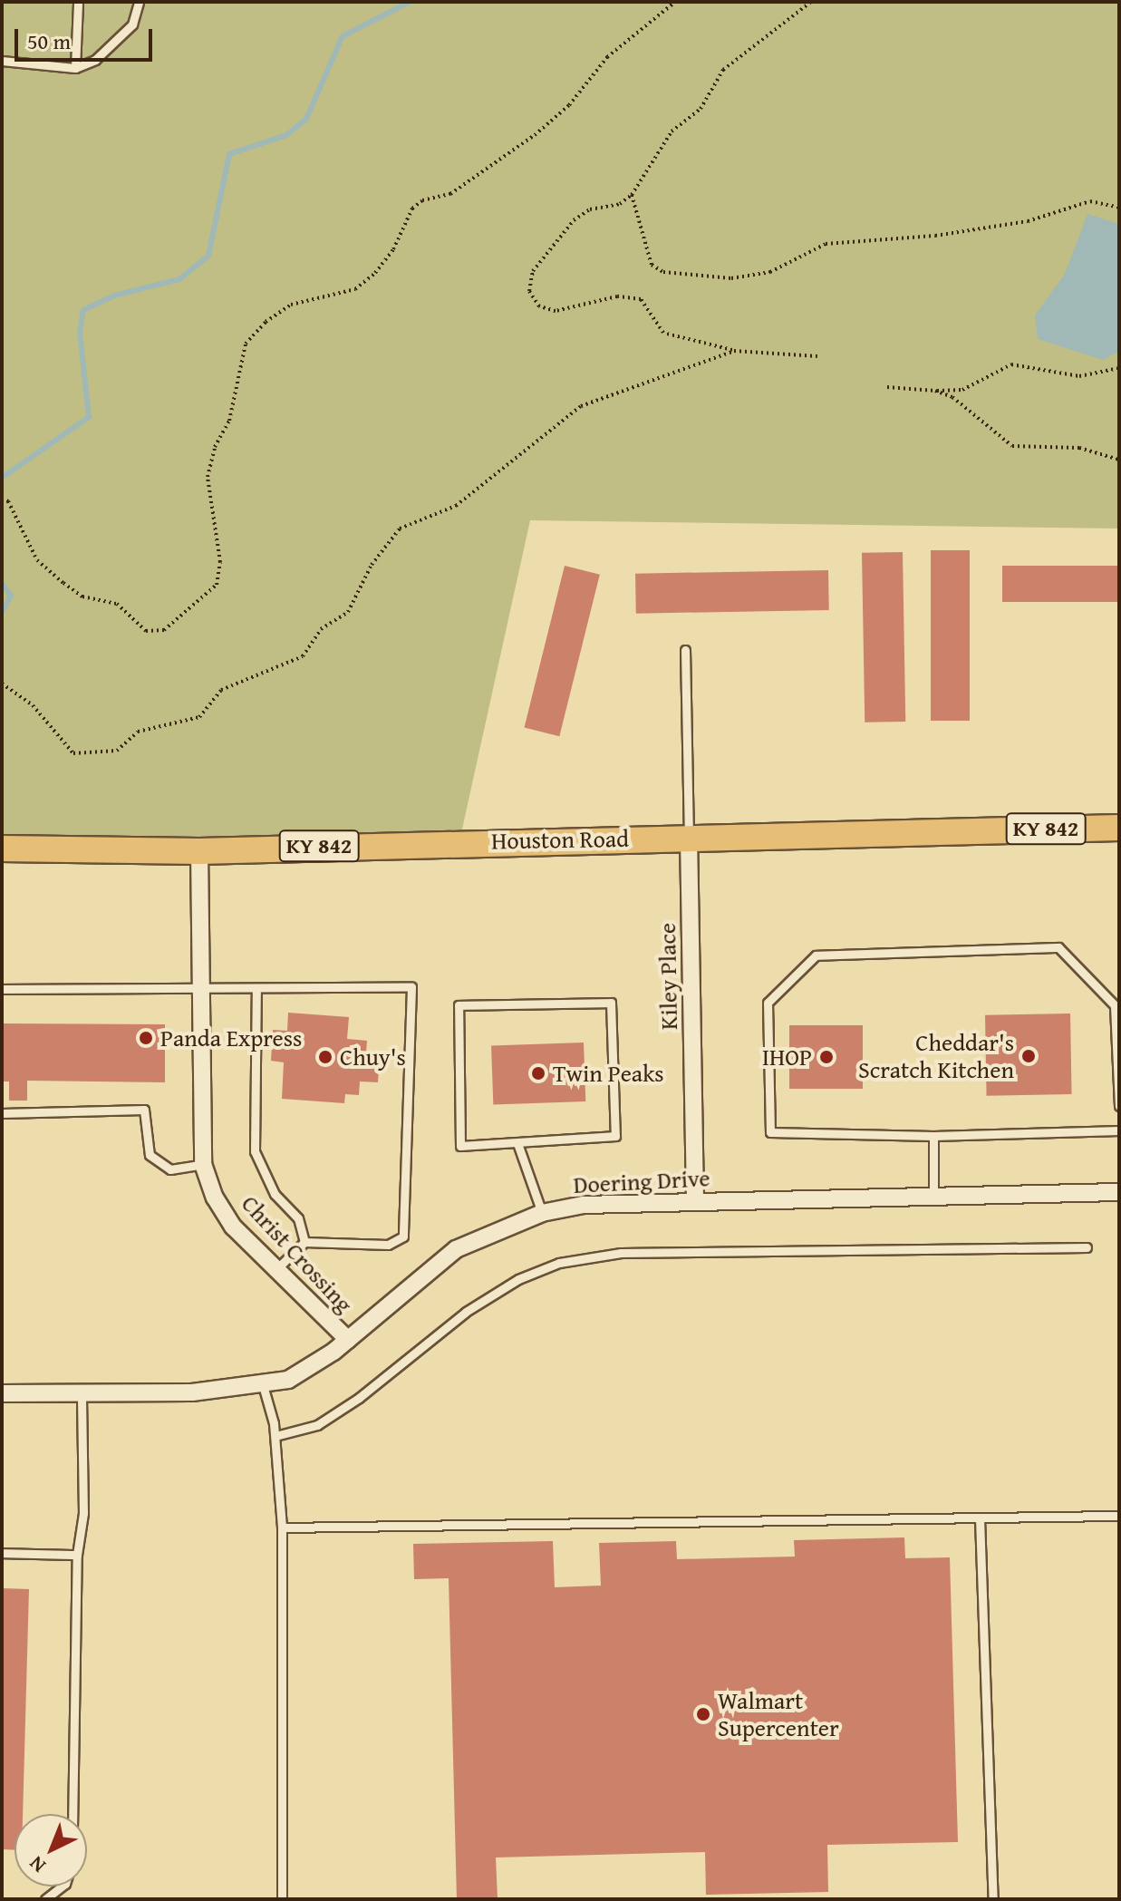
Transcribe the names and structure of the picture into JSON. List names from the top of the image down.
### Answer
{
  "streets": {
    "main road": ["KY 842", "Houston Road"],
    "street": ["Kiley Place", "Doering Drive", "Christ Crossing"]
  },
  "crossings": [
    ["Houston Road", "Kiley Place"],
    ["Houston Road", "Christ Crossing"],
    ["Kiley Place", "Doering Drive"],
    ["Doering Drive", "Christ Crossing"]
  ],
  "places": [
    "Panda Express",
    "Cheddar's Scratch Kitchen",
    "Chuy's",
    "IHOP",
    "Twin Peaks",
    "Walmart Supercenter"
  ],
  "scale_bar": "50 m",
  "north": "bottom left"
}
